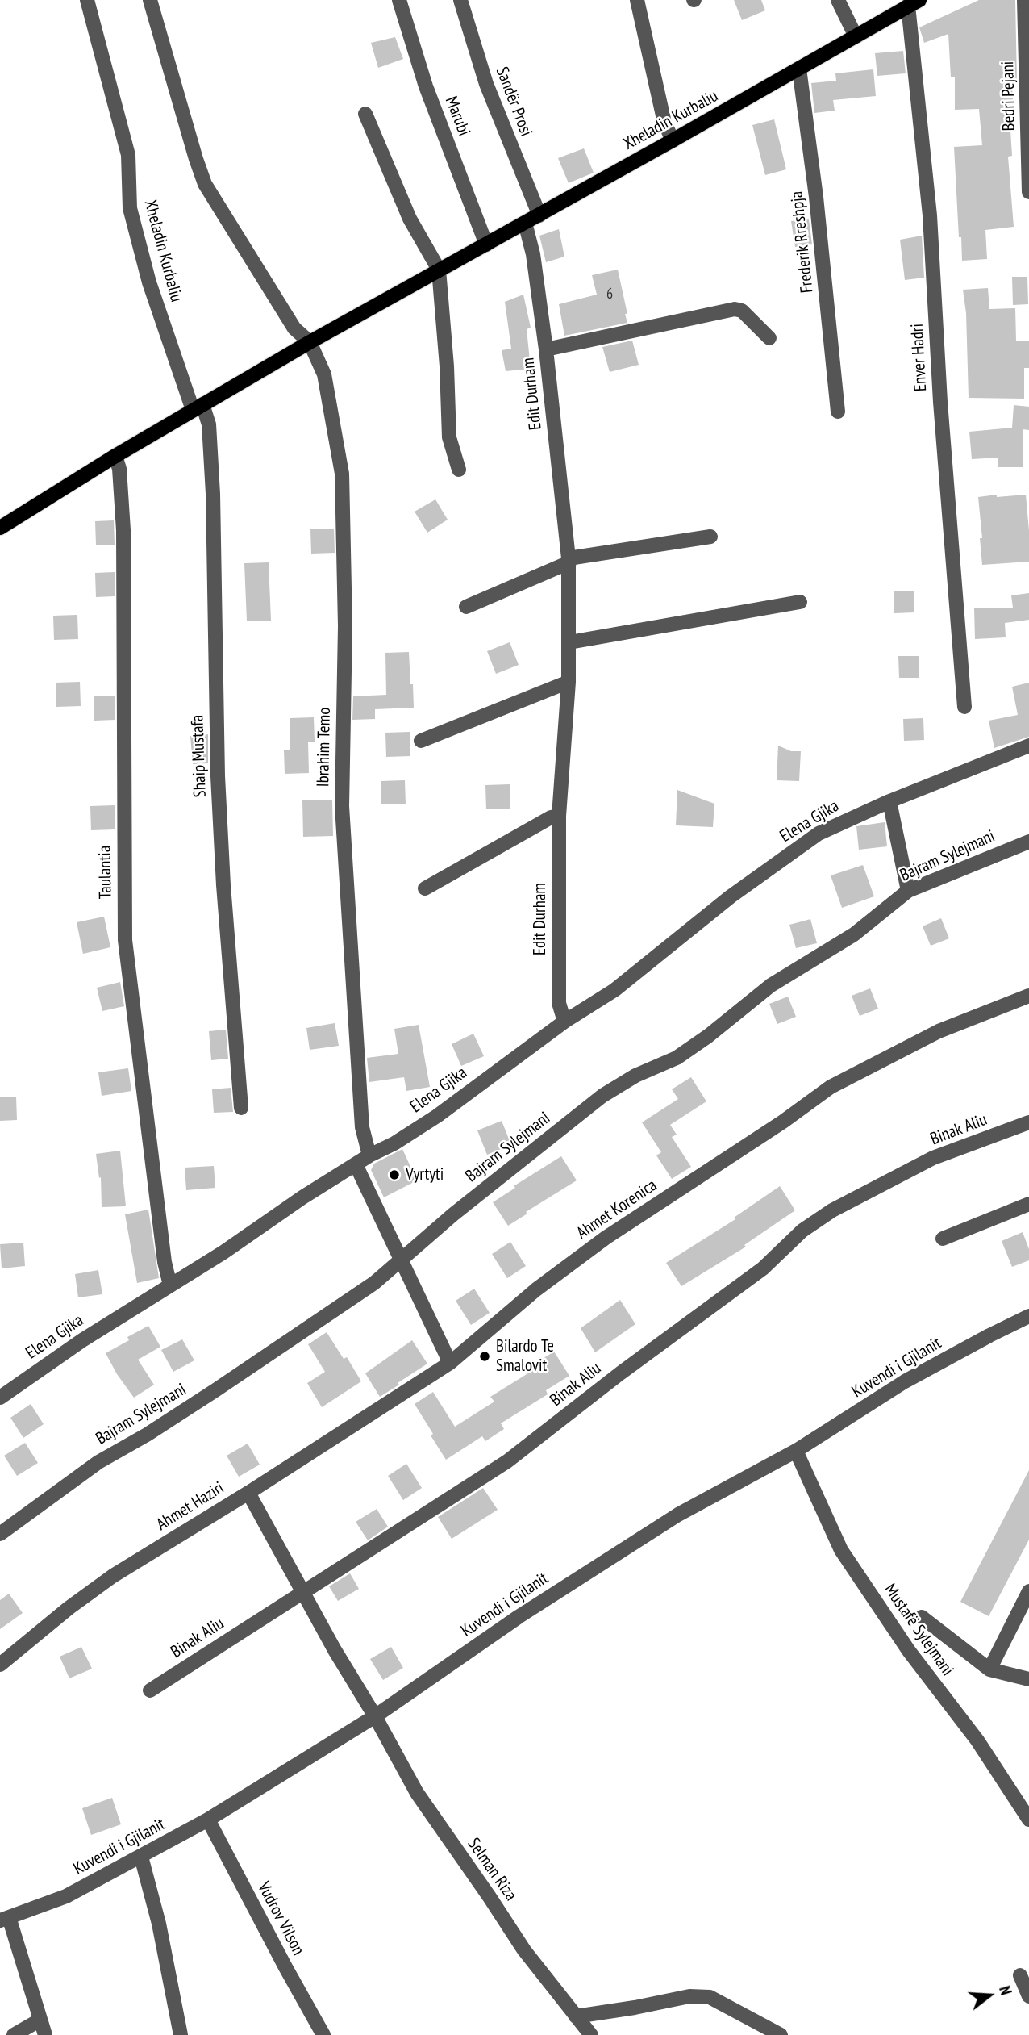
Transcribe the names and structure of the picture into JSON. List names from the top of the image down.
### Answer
{
  "streets": {
    "main road": ["Xheladin Kurbaliu"],
    "street": [
      "Bedri Pejani",
      "Sandër Prosi",
      "Marubi",
      "Frederik Rreshpja",
      "Enver Hadri",
      "Edit Durham",
      "Ibrahim Temo",
      "Shaip Mustafa",
      "Elena Gjika",
      "Bajram Sylejmani",
      "Taulantia",
      "Binak Aliu",
      "Ahmet Korenica",
      "Kuvendi i Gjilanit",
      "Ahmet Haziri",
      "Mustafë Sylejmani",
      "Selman Riza",
      "Vudrov Vilson"
    ]
  },
  "crossings": [
    ["Sandër Prosi", "Xheladin Kurbaliu"],
    ["Marubi", "Xheladin Kurbaliu"],
    ["Xheladin Kurbaliu", "Frederik Rreshpja"],
    ["Xheladin Kurbaliu", "Enver Hadri"],
    ["Xheladin Kurbaliu", "Edit Durham"],
    ["Xheladin Kurbaliu", "Ibrahim Temo"],
    ["Xheladin Kurbaliu", "Shaip Mustafa"],
    ["Xheladin Kurbaliu", "Taulantia"],
    ["Edit Durham", "Elena Gjika"],
    ["Ibrahim Temo", "Elena Gjika"],
    ["Elena Gjika", "Taulantia"],
    ["Binak Aliu", "Ahmet Haziri"],
    ["Ahmet Korenica", "Ahmet Haziri"],
    ["Kuvendi i Gjilanit", "Ahmet Haziri"],
    ["Kuvendi i Gjilanit", "Mustafë Sylejmani"],
    ["Kuvendi i Gjilanit", "Selman Riza"],
    ["Kuvendi i Gjilanit", "Vudrov Vilson"],
    ["Ahmet Haziri", "Selman Riza"]
  ],
  "places": ["Vyrtyti", "Bilardo Te Smalovit"],
  "house_numbers": ["6"],
  "north": "right"
}
